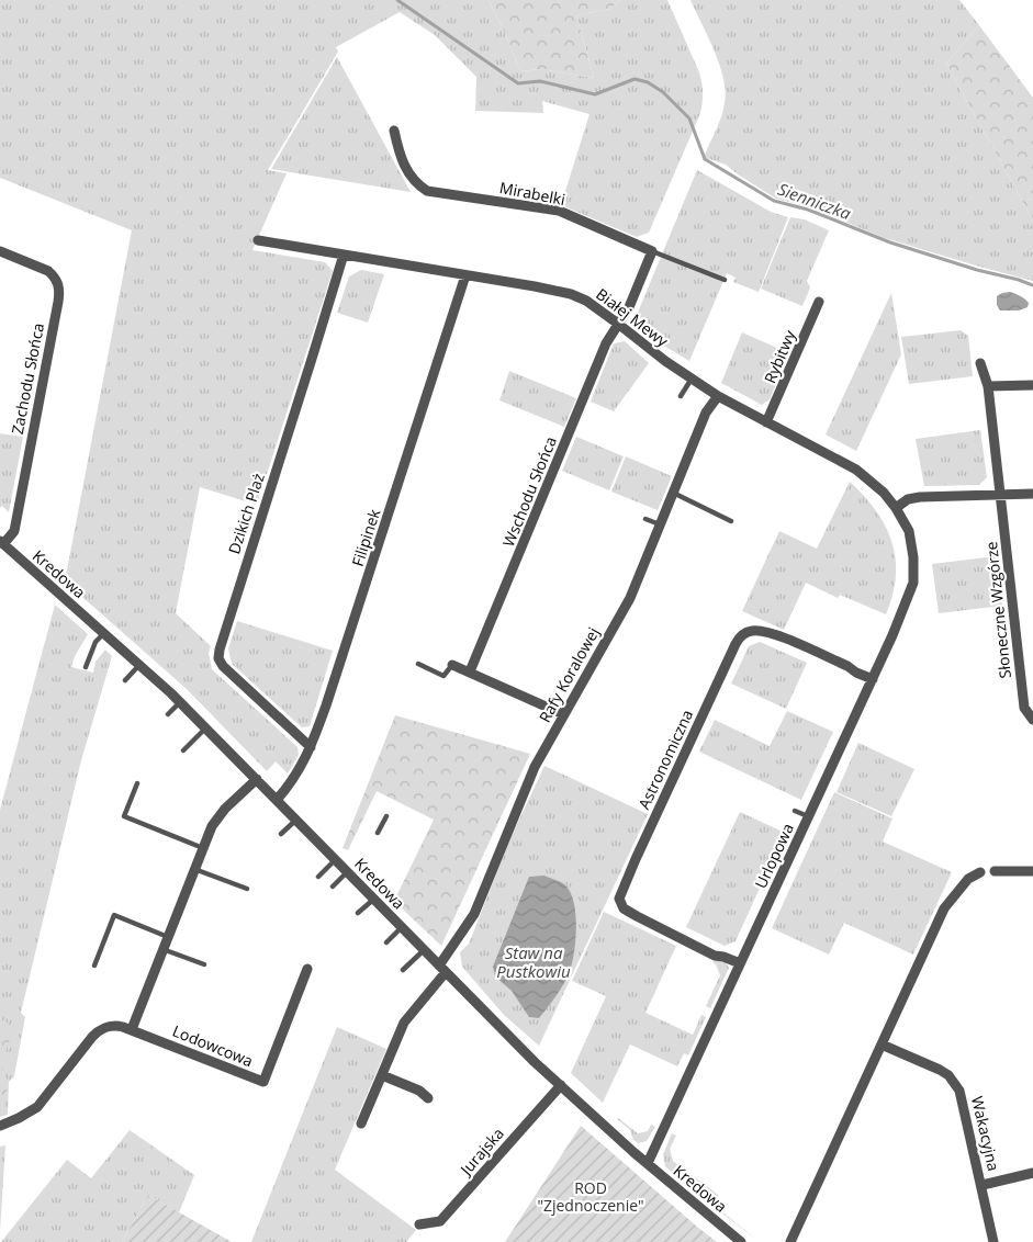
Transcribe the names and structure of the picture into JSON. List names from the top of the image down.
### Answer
{
  "streets": {
    "street": [
      "Mirabelki",
      "Białej Mewy",
      "Rybitwy",
      "Zachodu Słońca",
      "Wschodu Słońca",
      "Dzikich Plaż",
      "Filipinek",
      "Kredowa",
      "Słoneczne Wzgórze",
      "Rafy Koralowej",
      "Astronomiczna",
      "Urlopowa",
      "Lodowcowa",
      "Wakacyjna",
      "Jurajska"
    ]
  },
  "crossings": [
    ["Mirabelki", "Wschodu Słońca"],
    ["Białej Mewy", "Rybitwy"],
    ["Białej Mewy", "Wschodu Słońca"],
    ["Białej Mewy", "Dzikich Plaż"],
    ["Białej Mewy", "Filipinek"],
    ["Białej Mewy", "Rafy Koralowej"],
    ["Białej Mewy", "Urlopowa"],
    ["Zachodu Słońca", "Kredowa"],
    ["Dzikich Plaż", "Filipinek"],
    ["Filipinek", "Kredowa"],
    ["Kredowa", "Rafy Koralowej"],
    ["Kredowa", "Urlopowa"],
    ["Kredowa", "Jurajska"],
    ["Astronomiczna", "Urlopowa"]
  ],
  "water": ["Sienniczka", "Staw na Pustkowiu"],
  "parks": ["ROD \"Zjednoczenie\""]
}
